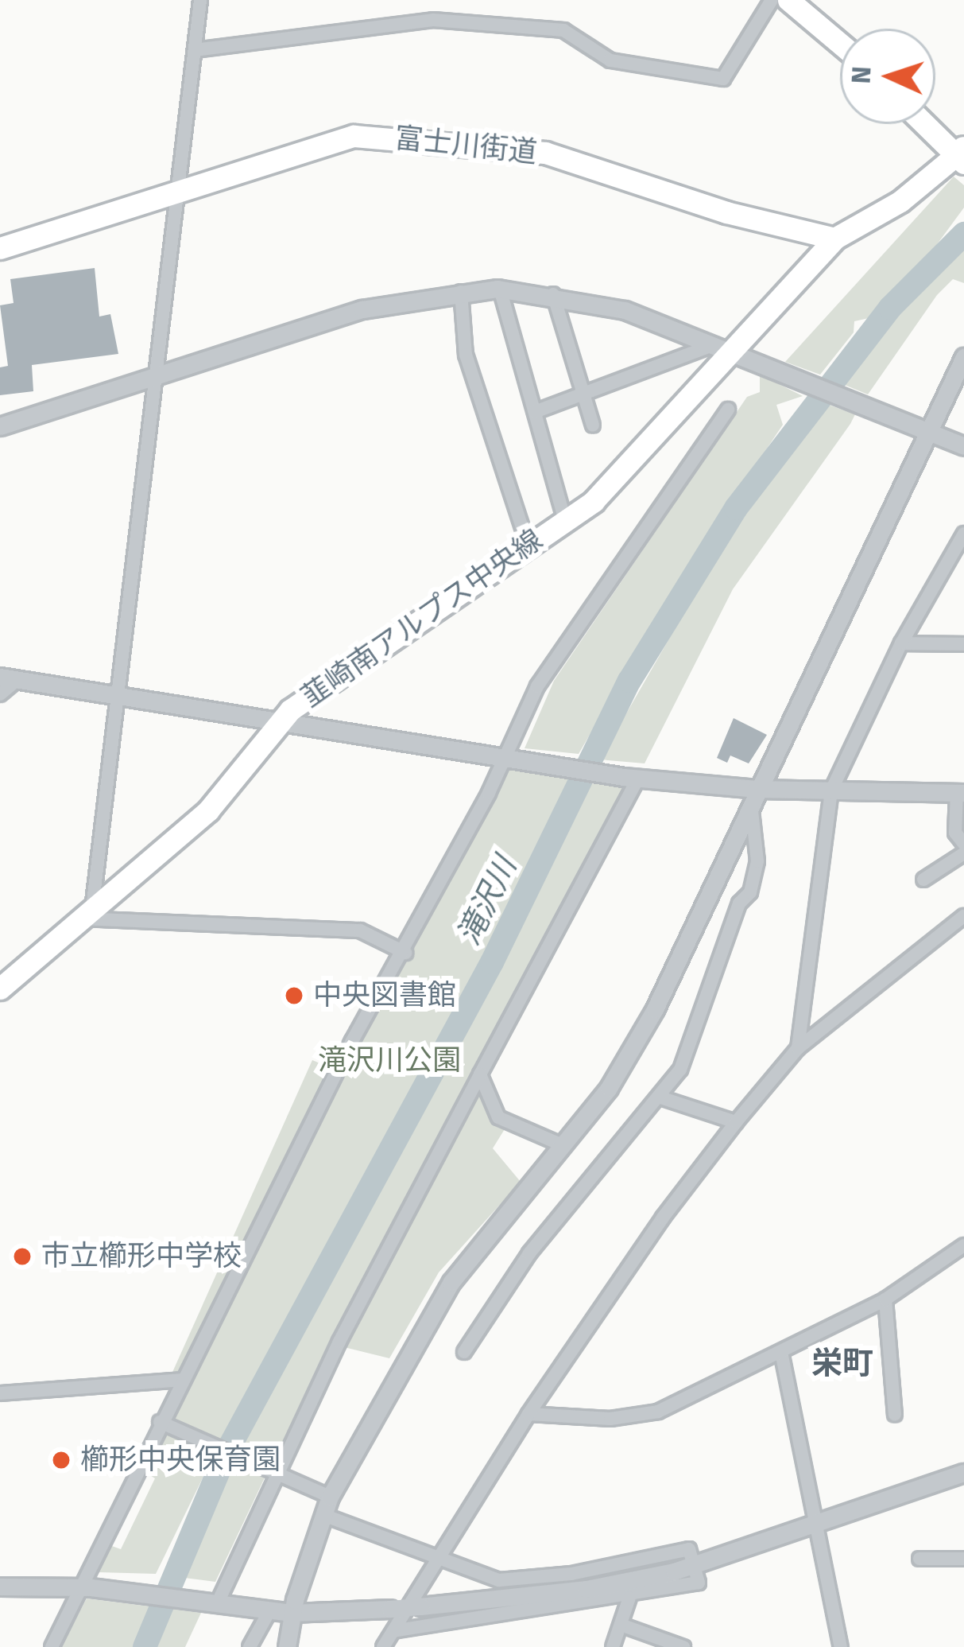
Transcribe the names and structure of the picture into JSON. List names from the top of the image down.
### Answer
{
  "streets": {
    "main road": ["富士川街道", "韮崎南アルプス中央線"]
  },
  "crossings": [
    ["富士川街道", "韮崎南アルプス中央線"]
  ],
  "districts": ["栄町"],
  "water": ["滝沢川"],
  "parks": ["滝沢川公園"],
  "places": ["中央図書館", "市立櫛形中学校", "櫛形中央保育園"],
  "north": "left"
}
